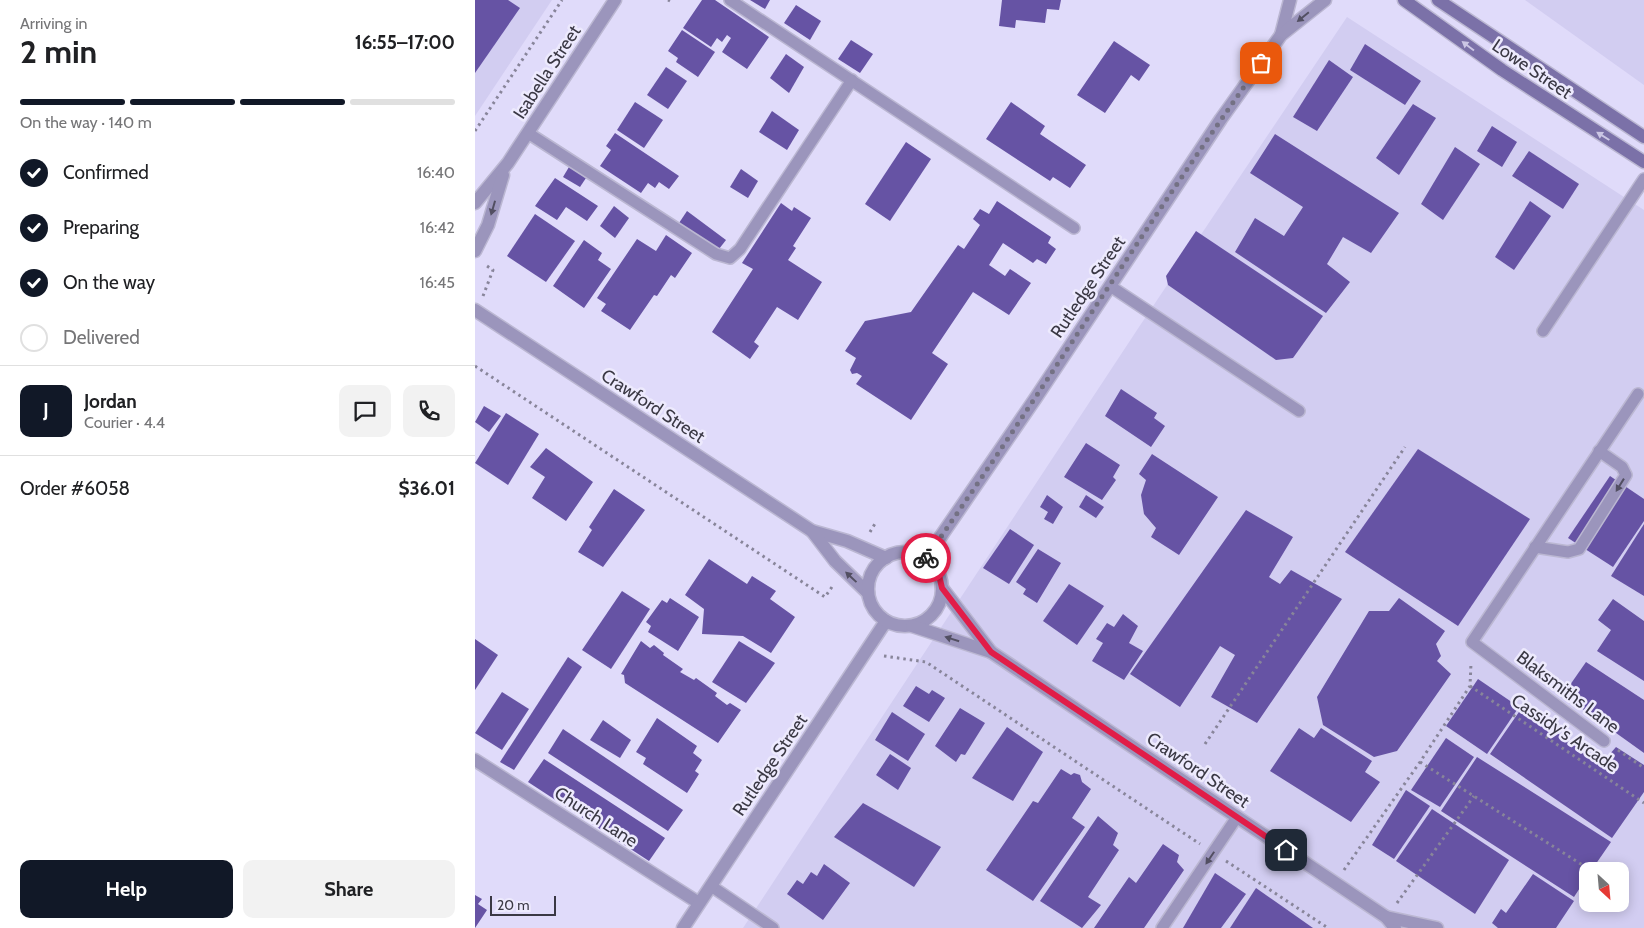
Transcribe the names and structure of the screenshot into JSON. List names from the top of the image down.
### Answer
{
  "streets": {
    "main road": ["Lowe Street"],
    "street": [
      "Isabella Street",
      "Rutledge Street",
      "Crawford Street",
      "Church Lane"
    ],
    "lane": ["Blaksmiths Lane"],
    "path": ["Cassidy's Arcade"]
  },
  "crossings": [
    ["Rutledge Street", "Crawford Street"],
    ["Rutledge Street", "Church Lane"]
  ],
  "scale_bar": "20 m",
  "north": "bottom right",
  "page": {
    "heading": ["2 min", "Arriving in", "16:55–17:00"],
    "panel": [
      "Jordan",
      "Courier · 4.4",
      "Order #6058",
      "$36.01"
    ],
    "bar": "On the way · 140 m",
    "list": [
      ["Confirmed", "16:40"],
      ["Preparing", "16:42"],
      ["On the way", "16:45"],
      "Delivered"
    ],
    "round": "J",
    "buttons": ["Help", "Share"],
    "scale": "20 m"
  }
}
